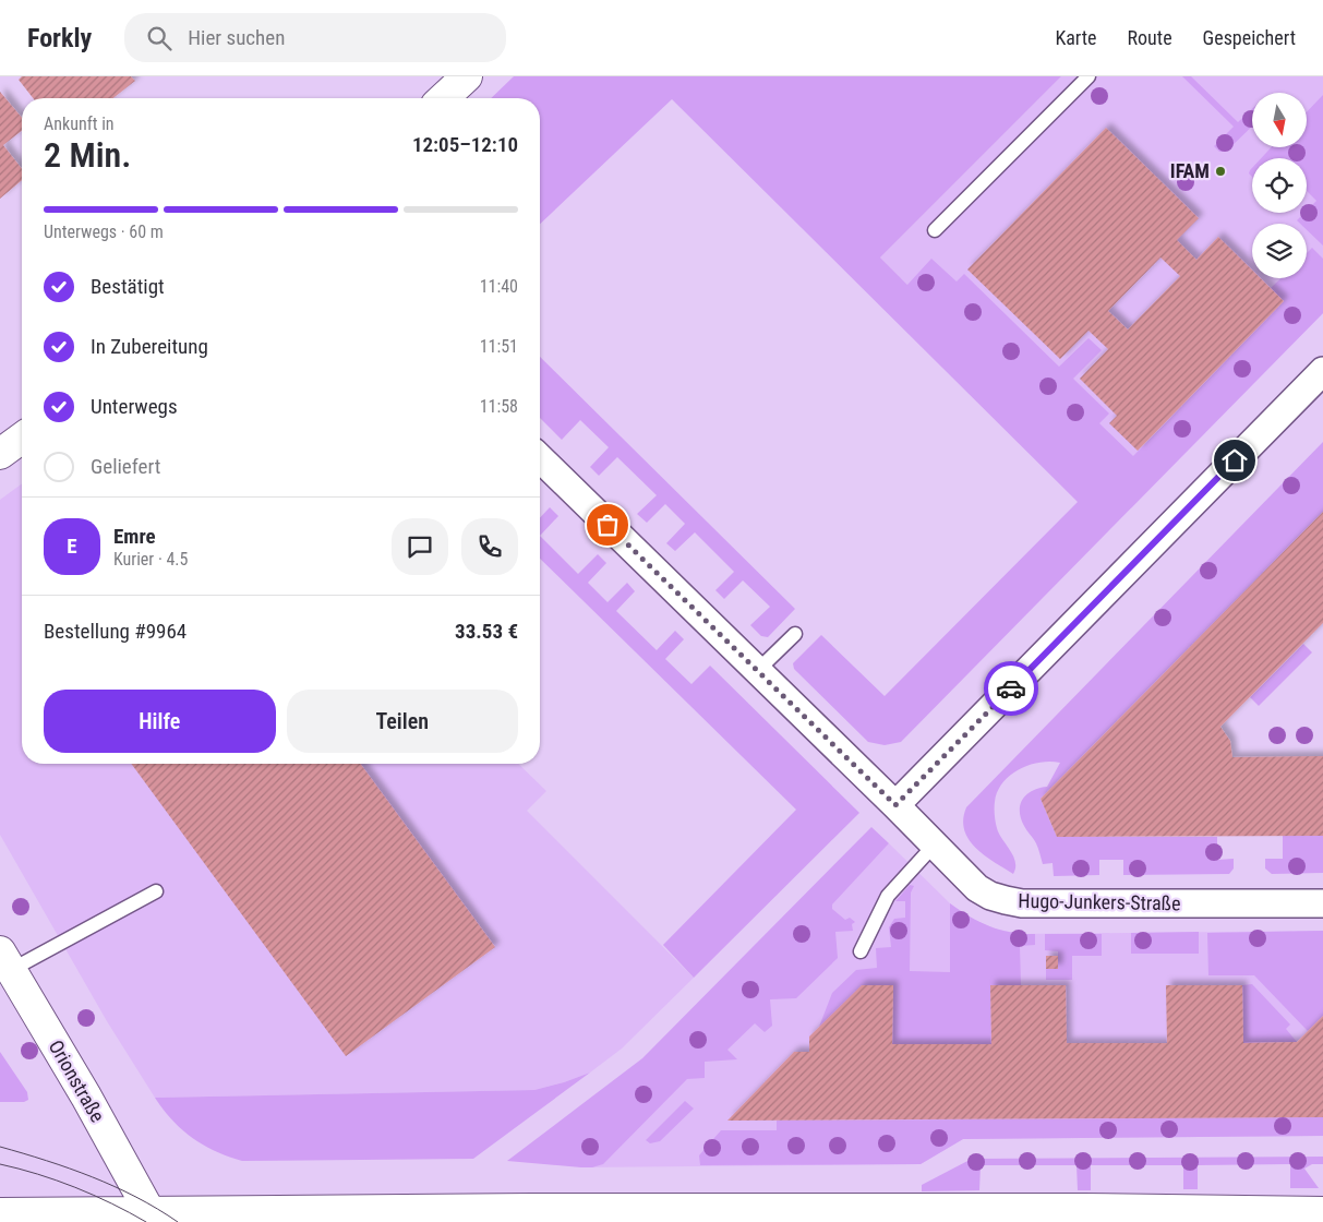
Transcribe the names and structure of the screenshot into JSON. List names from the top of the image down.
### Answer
{
  "streets": {
    "street": ["Hugo-Junkers-Straße", "Orionstraße"]
  },
  "places": ["IFAM"],
  "north": "bottom",
  "page": {
    "header": "Forkly",
    "search": "Hier suchen",
    "nav": ["Karte", "Route", "Gespeichert"],
    "heading": ["2 Min.", "Ankunft in", "12:05–12:10"],
    "panel": [
      "Emre",
      "Kurier · 4.5",
      "Bestellung #9964",
      "33.53 €"
    ],
    "bar": "Unterwegs · 60 m",
    "list": [
      ["Bestätigt", "11:40"],
      ["In Zubereitung", "11:51"],
      ["Unterwegs", "11:58"],
      "Geliefert"
    ],
    "round": "E",
    "buttons": ["Hilfe", "Teilen"]
  }
}
